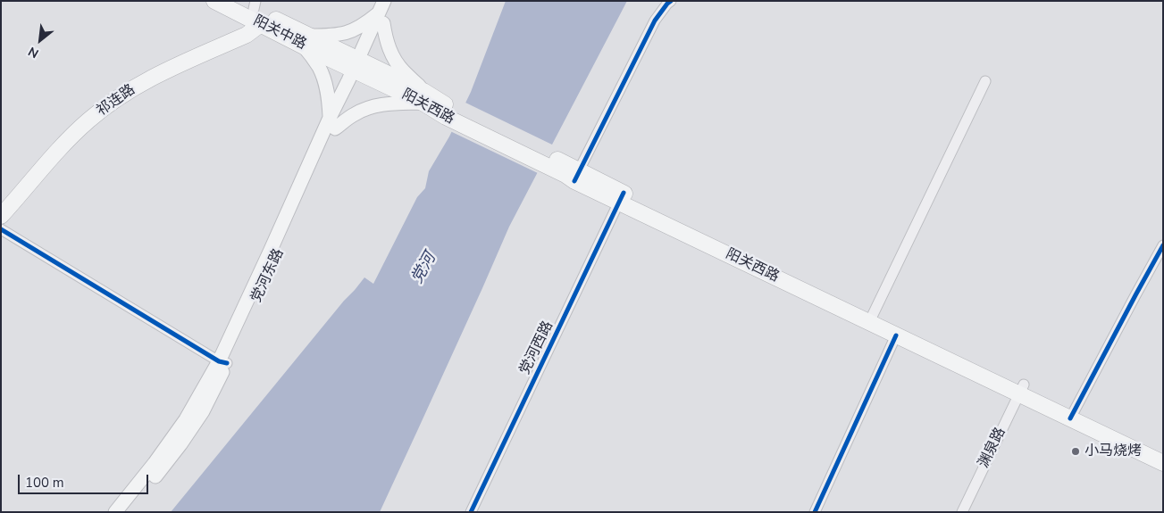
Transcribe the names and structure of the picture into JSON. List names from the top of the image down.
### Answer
{
  "streets": {
    "highway": ["阳关中路", "祁连路", "阳关西路"],
    "main road": ["党河东路"],
    "street": ["党河西路", "渊泉路"]
  },
  "crossings": [
    ["阳关中路", "祁连路"],
    ["阳关中路", "阳关西路"],
    ["阳关中路", "党河东路"],
    ["阳关西路", "党河东路"],
    ["阳关西路", "党河西路"],
    ["阳关西路", "渊泉路"]
  ],
  "water": ["党河"],
  "places": ["小马烧烤"],
  "scale_bar": "100 m",
  "north": "bottom left"
}
